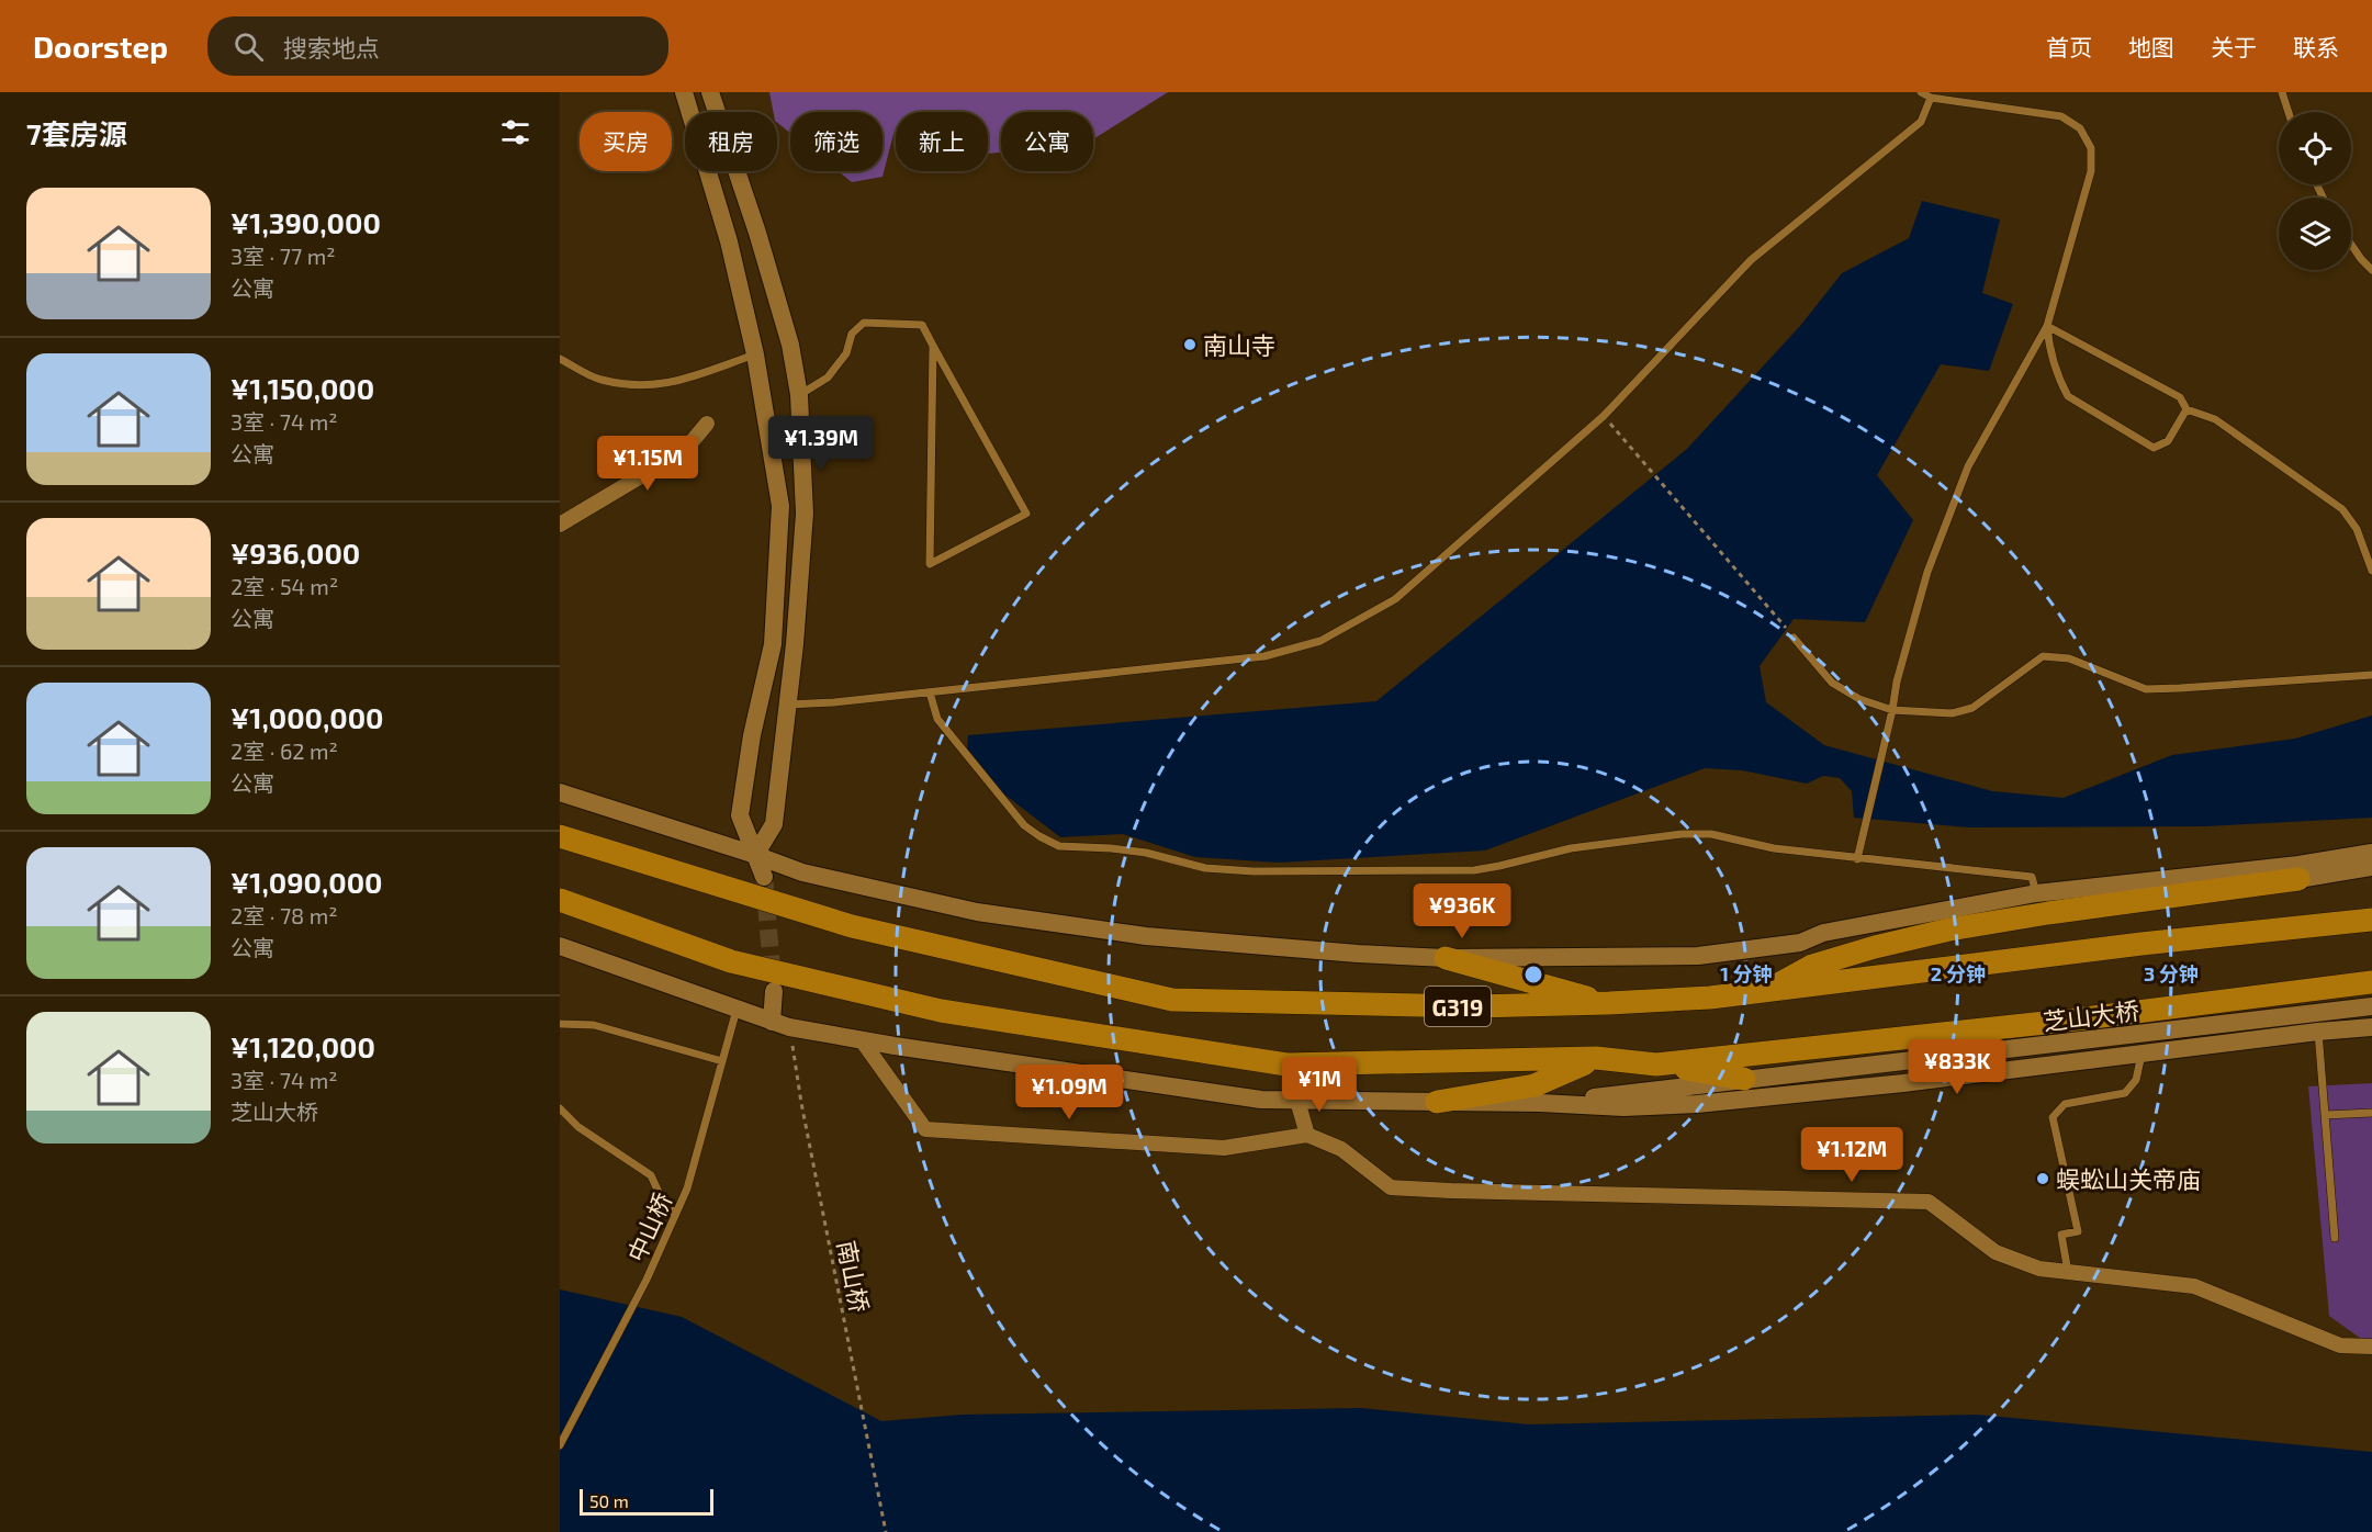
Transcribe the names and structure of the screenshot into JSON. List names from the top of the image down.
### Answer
{
  "streets": {
    "highway": ["G319"],
    "street": ["芝山大桥"],
    "lane": ["中山桥"],
    "path": ["南山桥"]
  },
  "places": ["南山寺", "蜈蚣山关帝庙"],
  "scale_bar": "50 m",
  "page": {
    "header": "Doorstep",
    "search": "搜索地点",
    "nav": [
      "首页",
      "地图",
      "关于",
      "联系"
    ],
    "heading": "7套房源",
    "chip": [
      "买房",
      "租房",
      "筛选",
      "新上",
      "公寓"
    ],
    "list": [
      {
        "name": "¥1,390,000",
        "note": "3室 · 77 m² · 公寓"
      },
      {
        "name": "¥1,150,000",
        "note": "3室 · 74 m² · 公寓"
      },
      {
        "name": "¥936,000",
        "note": "2室 · 54 m² · 公寓"
      },
      {
        "name": "¥1,000,000",
        "note": "2室 · 62 m² · 公寓"
      },
      {
        "name": "¥1,090,000",
        "note": "2室 · 78 m² · 公寓"
      },
      {
        "name": "¥1,120,000",
        "note": "3室 · 74 m² · 芝山大桥"
      }
    ],
    "price": [
      "¥1.39M",
      "¥1.15M",
      "¥936K",
      "¥833K",
      "¥1M",
      "¥1.09M",
      "¥1.12M"
    ],
    "scale": "50 m"
  },
  "rings": ["1 分钟", "2 分钟", "3 分钟"]
}
